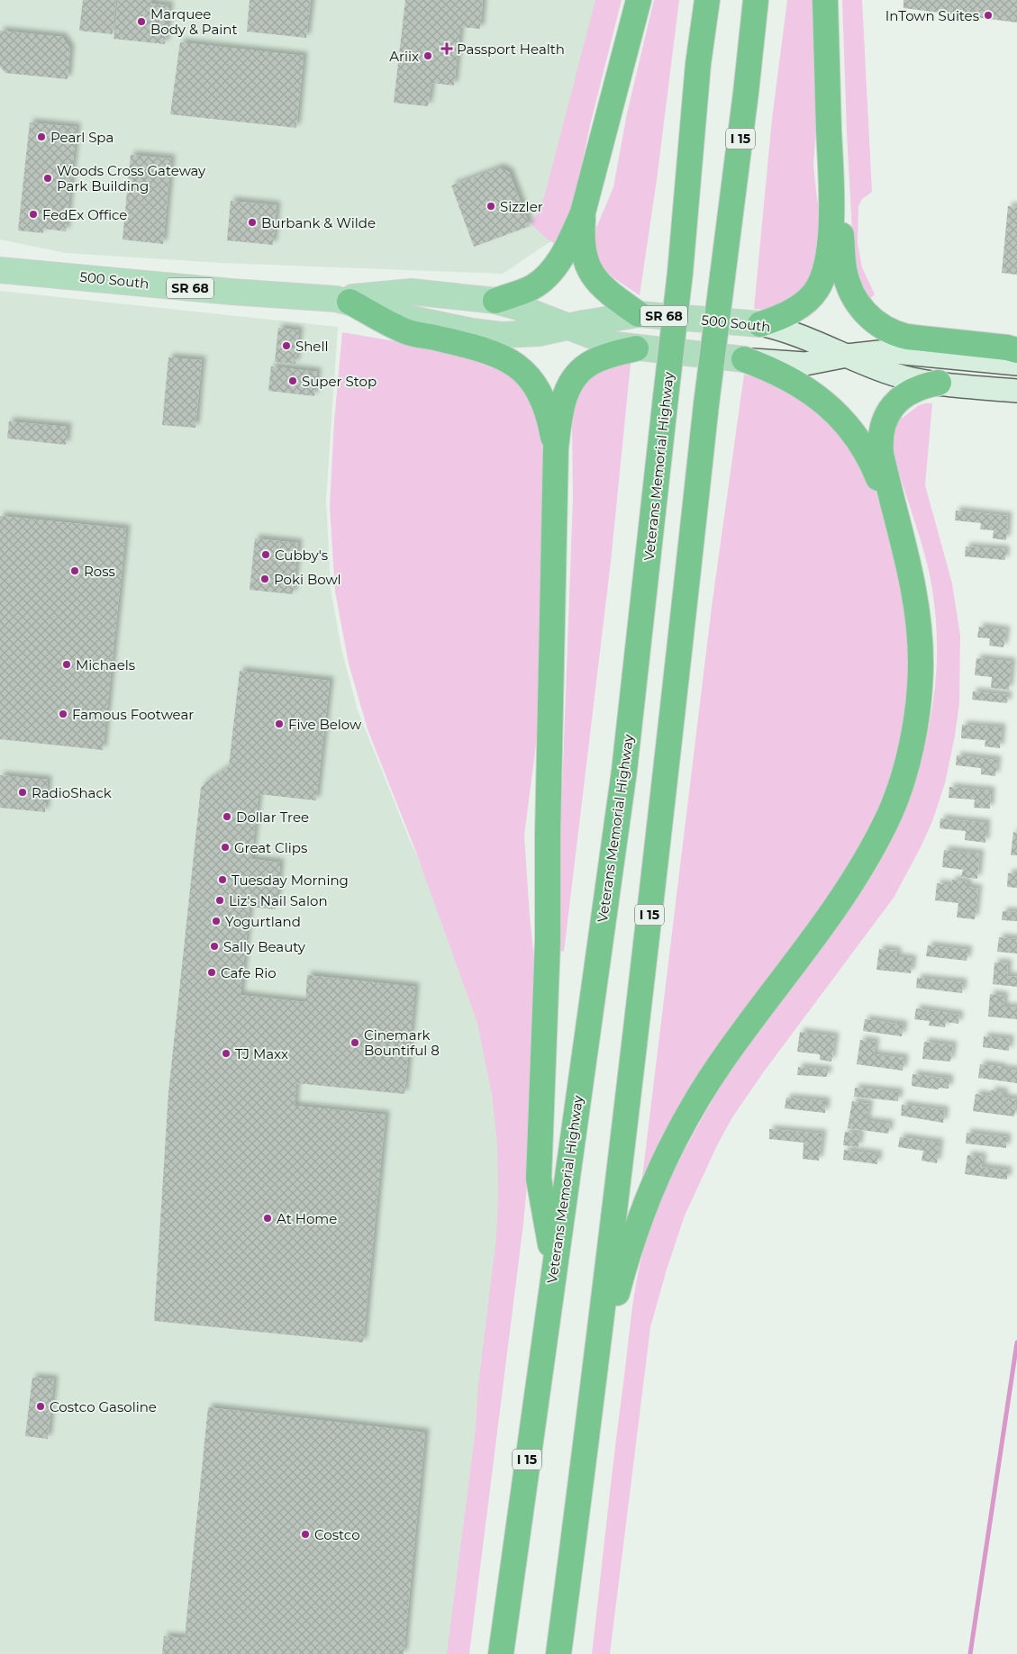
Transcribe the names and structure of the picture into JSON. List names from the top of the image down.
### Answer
{
  "streets": {
    "highway": ["I 15", "Veterans Memorial Highway"],
    "main road": ["500 South", "SR 68"]
  },
  "places": {
    "other": [
      "InTown Suites",
      "Marquee Body & Paint",
      "Ariix",
      "Pearl Spa",
      "Woods Cross Gateway Park Building",
      "Sizzler",
      "FedEx Office",
      "Burbank & Wilde",
      "Shell",
      "Super Stop",
      "Cubby's",
      "Ross",
      "Poki Bowl",
      "Michaels",
      "Famous Footwear",
      "Five Below",
      "RadioShack",
      "Dollar Tree",
      "Great Clips",
      "Tuesday Morning",
      "Liz's Nail Salon",
      "Yogurtland",
      "Sally Beauty",
      "Cafe Rio",
      "Cinemark Bountiful 8",
      "TJ Maxx",
      "At Home",
      "Costco Gasoline",
      "Costco"
    ],
    "health": ["Passport Health"]
  }
}
